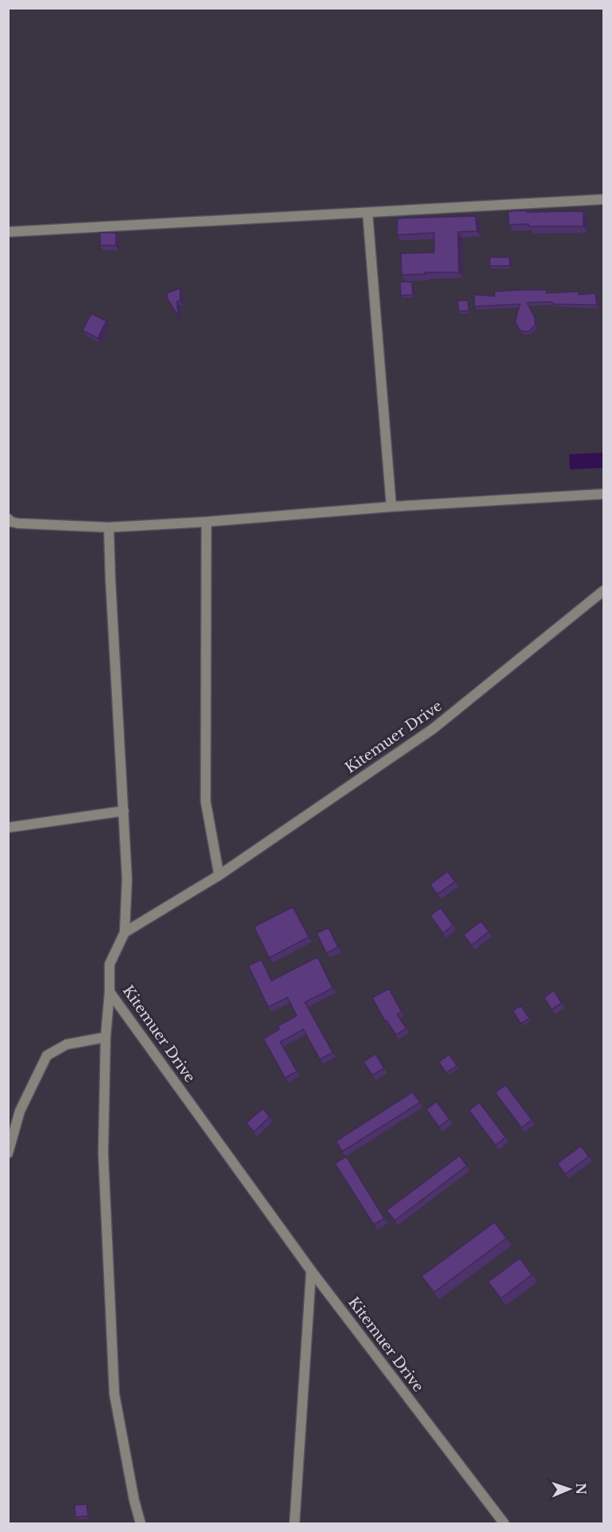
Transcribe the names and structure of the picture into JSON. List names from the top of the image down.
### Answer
{
  "streets": {
    "street": ["Kitemuer Drive"]
  },
  "north": "right"
}
